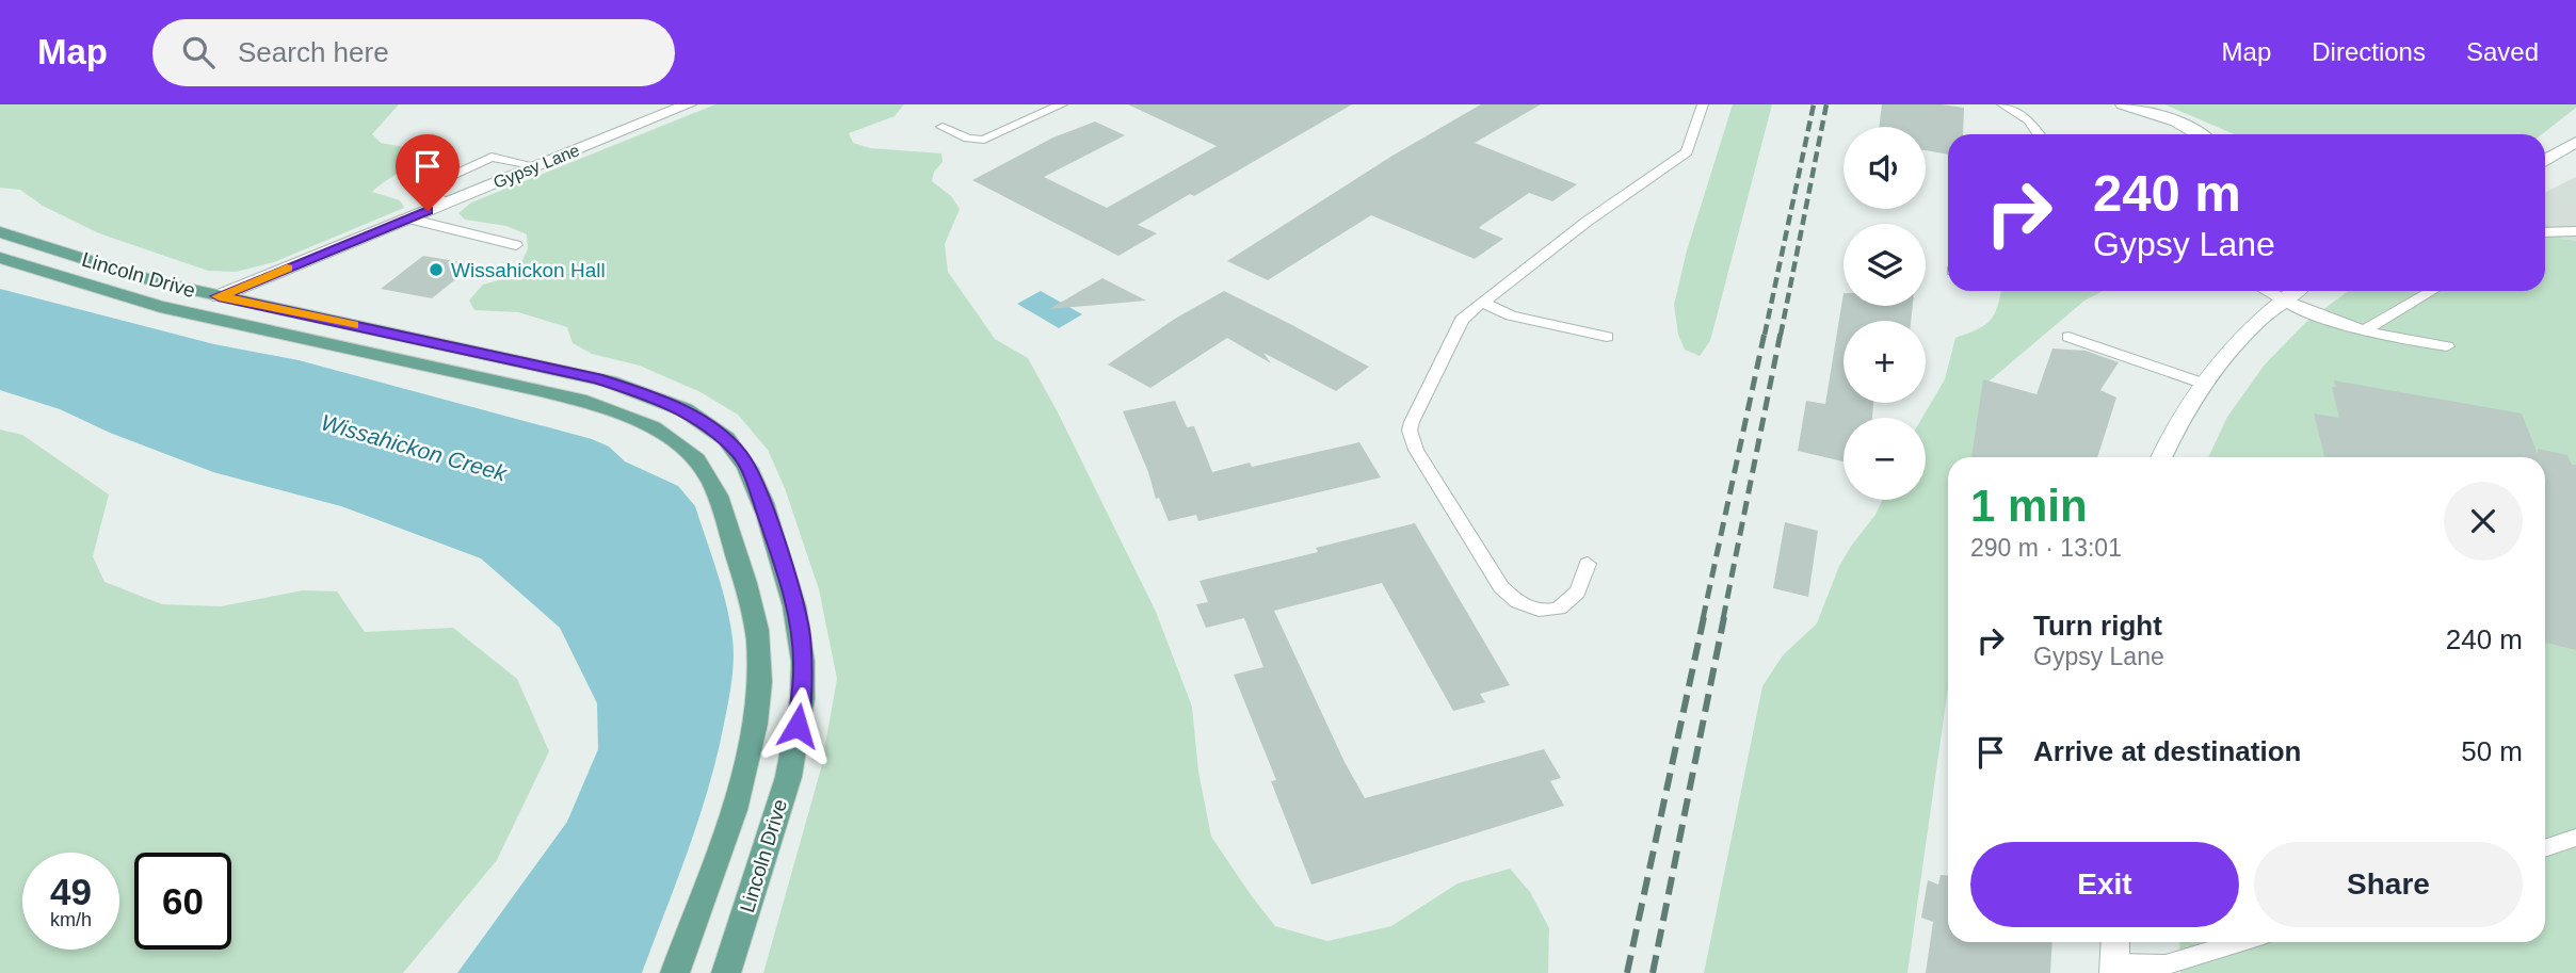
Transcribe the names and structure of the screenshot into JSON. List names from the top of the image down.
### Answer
{
  "streets": {
    "main road": ["Lincoln Drive"],
    "street": ["Gypsy Lane"]
  },
  "crossings": [
    ["Gypsy Lane", "Lincoln Drive"]
  ],
  "water": ["Wissahickon Creek"],
  "places": ["Wissahickon Hall"],
  "page": {
    "header": "Map",
    "search": "Search here",
    "nav": ["Map", "Directions", "Saved"],
    "map_buttons": ["+", "−"],
    "turn": ["240 m", "Gypsy Lane"],
    "heading": ["1 min", "290 m · 13:01"],
    "list": [
      {
        "name": "Turn right",
        "note": "Gypsy Lane",
        "value": "240 m"
      },
      {
        "name": "Arrive at destination",
        "value": "50 m"
      }
    ],
    "buttons": ["Exit", "Share"],
    "speed": "49 km/h",
    "limit": "60"
  }
}
